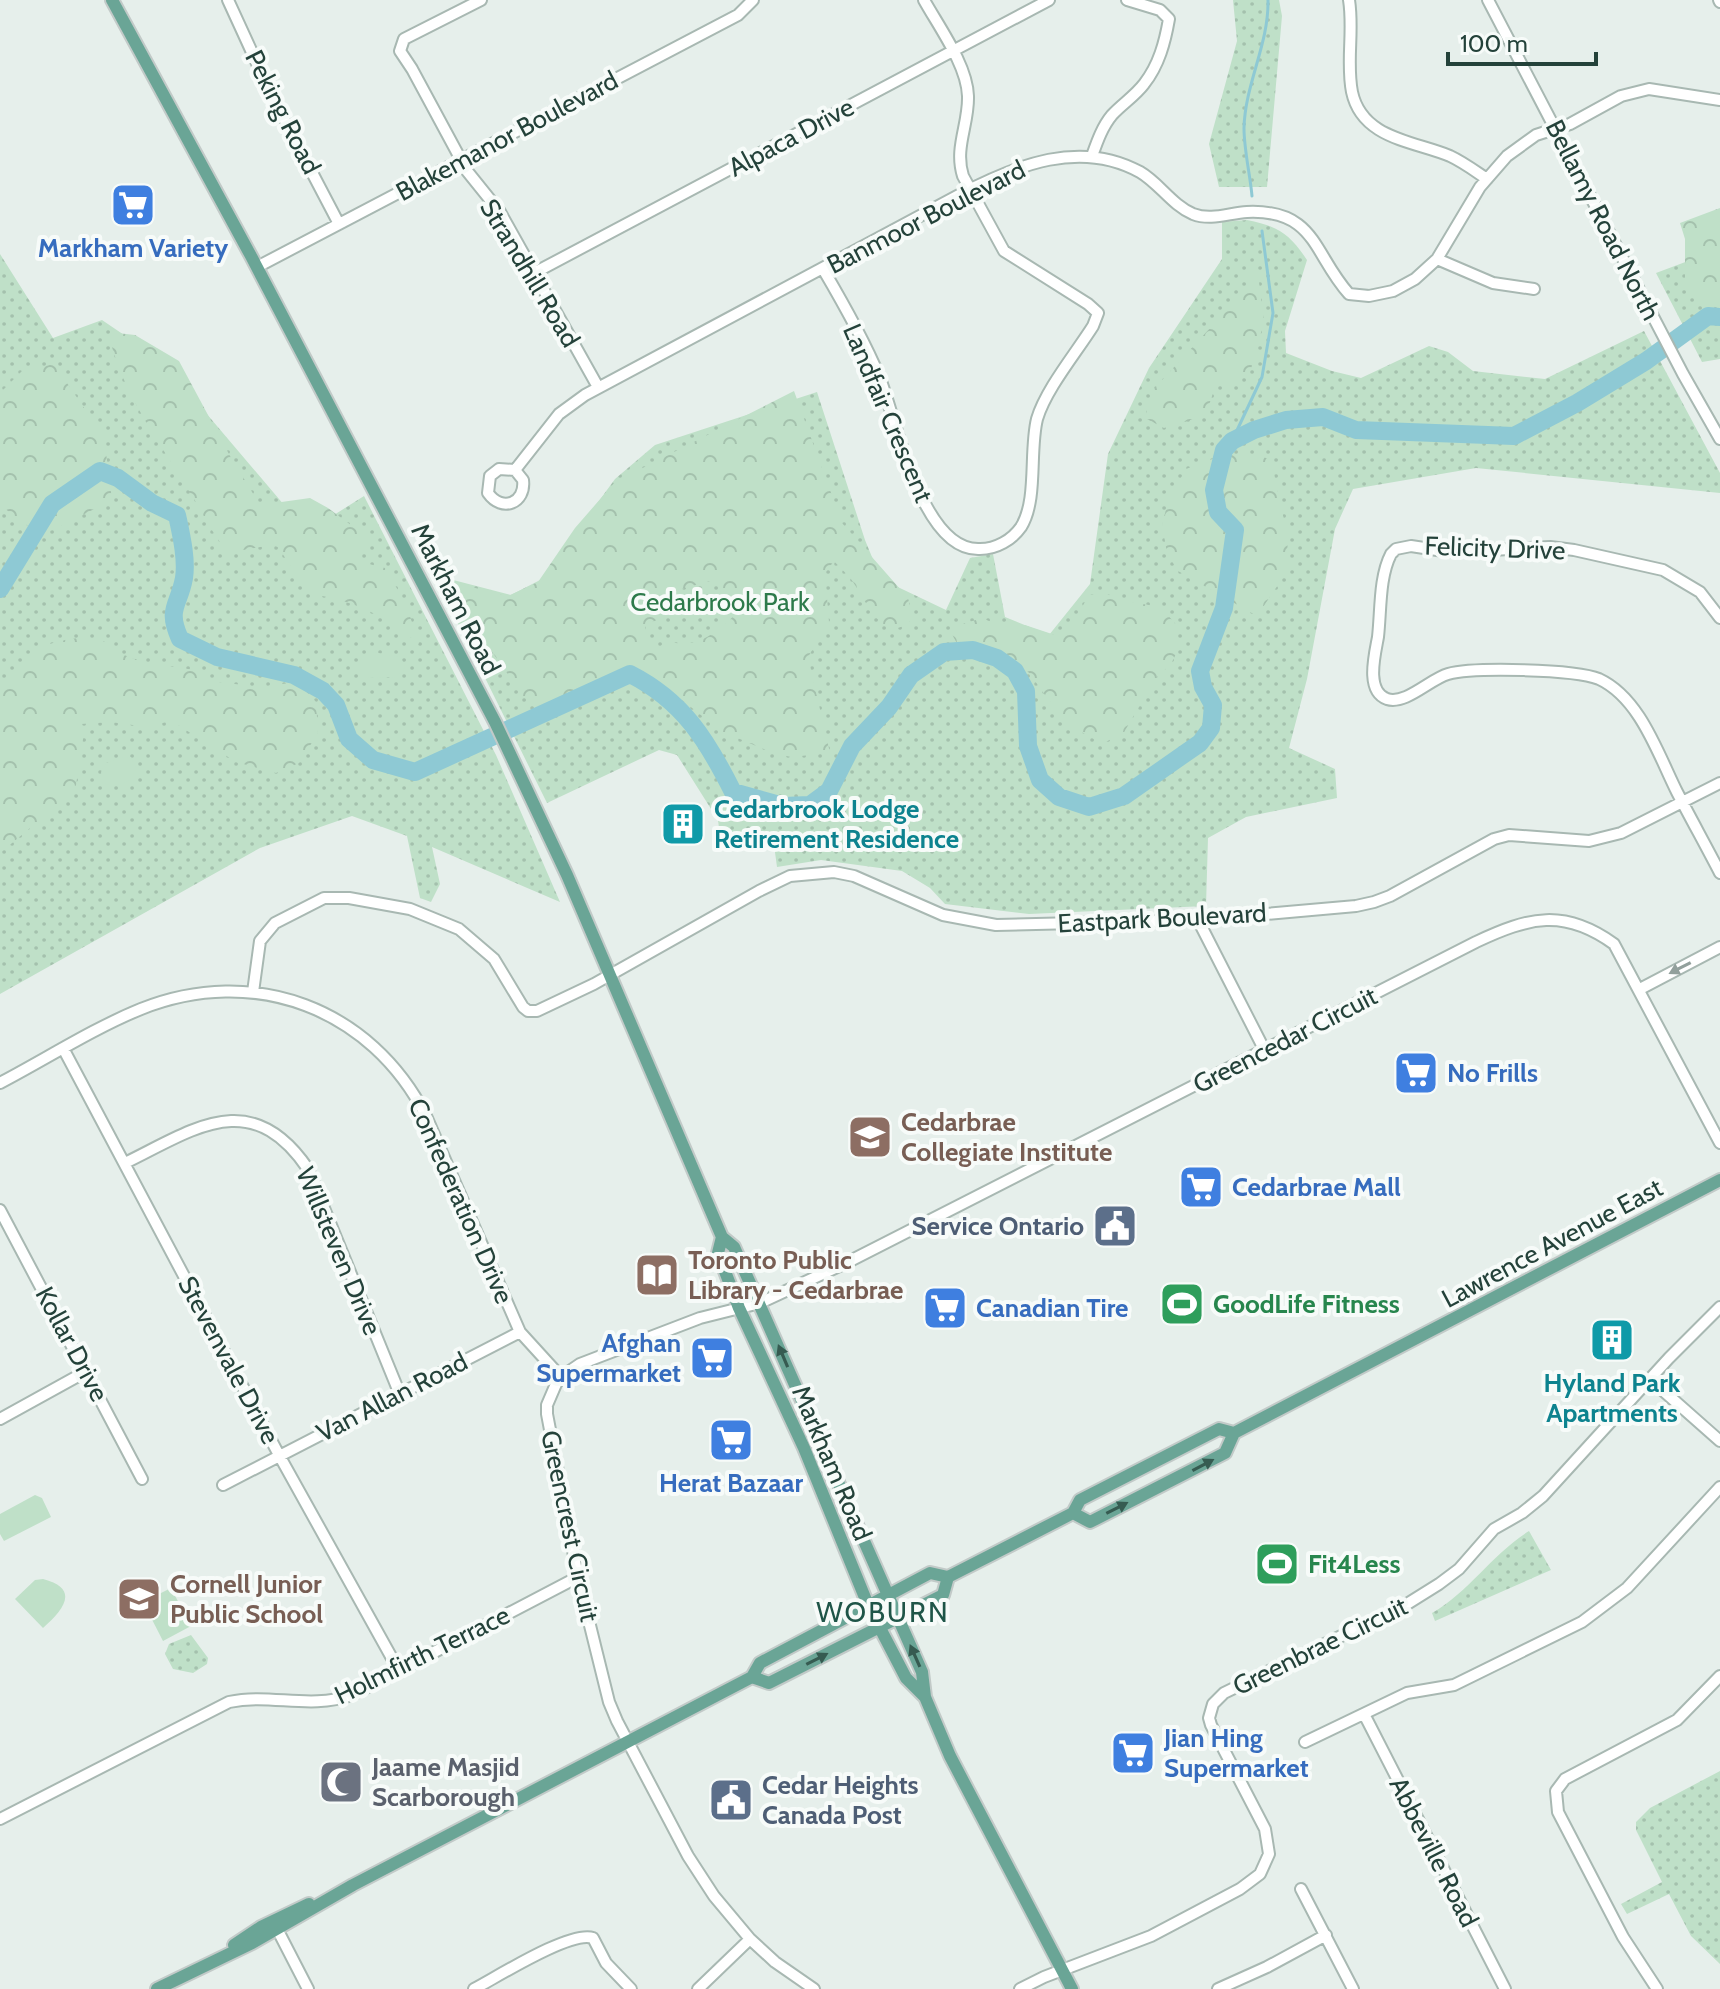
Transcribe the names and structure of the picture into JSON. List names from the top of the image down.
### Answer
{
  "streets": {
    "main road": ["Markham Road", "Lawrence Avenue East"],
    "street": [
      "Peking Road",
      "Blakemanor Boulevard",
      "Alpaca Drive",
      "Banmoor Boulevard",
      "Bellamy Road North",
      "Strandhill Road",
      "Landfair Crescent",
      "Felicity Drive",
      "Eastpark Boulevard",
      "Greencedar Circuit",
      "Confederation Drive",
      "Willsteven Drive",
      "Kollar Drive",
      "Stevenvale Drive",
      "Van Allan Road",
      "Greencrest Circuit",
      "Greenbrae Circuit",
      "Holmfirth Terrace",
      "Abbeville Road"
    ]
  },
  "crossings": [
    ["Peking Road", "Blakemanor Boulevard"],
    ["Blakemanor Boulevard", "Strandhill Road"],
    ["Blakemanor Boulevard", "Markham Road"],
    ["Alpaca Drive", "Strandhill Road"],
    ["Banmoor Boulevard", "Bellamy Road North"],
    ["Banmoor Boulevard", "Strandhill Road"],
    ["Banmoor Boulevard", "Landfair Crescent"],
    ["Felicity Drive", "Eastpark Boulevard"],
    ["Markham Road", "Eastpark Boulevard"],
    ["Markham Road", "Greencedar Circuit"],
    ["Markham Road", "Lawrence Avenue East"],
    ["Markham Road", "Greenbrae Circuit"],
    ["Eastpark Boulevard", "Confederation Drive"],
    ["Confederation Drive", "Stevenvale Drive"],
    ["Confederation Drive", "Van Allan Road"],
    ["Confederation Drive", "Greencrest Circuit"],
    ["Lawrence Avenue East", "Greencrest Circuit"],
    ["Willsteven Drive", "Stevenvale Drive"],
    ["Willsteven Drive", "Van Allan Road"],
    ["Stevenvale Drive", "Van Allan Road"],
    ["Stevenvale Drive", "Holmfirth Terrace"],
    ["Greencrest Circuit", "Holmfirth Terrace"]
  ],
  "districts": ["WOBURN"],
  "parks": ["Cedarbrook Park"],
  "places": {
    "supermarket": [
      "Markham Variety",
      "No Frills",
      "Cedarbrae Mall",
      "Canadian Tire",
      "Afghan Supermarket",
      "Herat Bazaar",
      "Jian Hing Supermarket"
    ],
    "building": ["Cedarbrook Lodge Retirement Residence", "Hyland Park Apartments"],
    "school or university": ["Cedarbrae Collegiate Institute", "Cornell Junior Public School"],
    "public building": ["Service Ontario", "Cedar Heights Canada Post"],
    "library": ["Toronto Public Library - Cedarbrae"],
    "sports": ["GoodLife Fitness", "Fit4Less"],
    "mosque": ["Jaame Masjid Scarborough"]
  },
  "scale_bar": "100 m"
}
